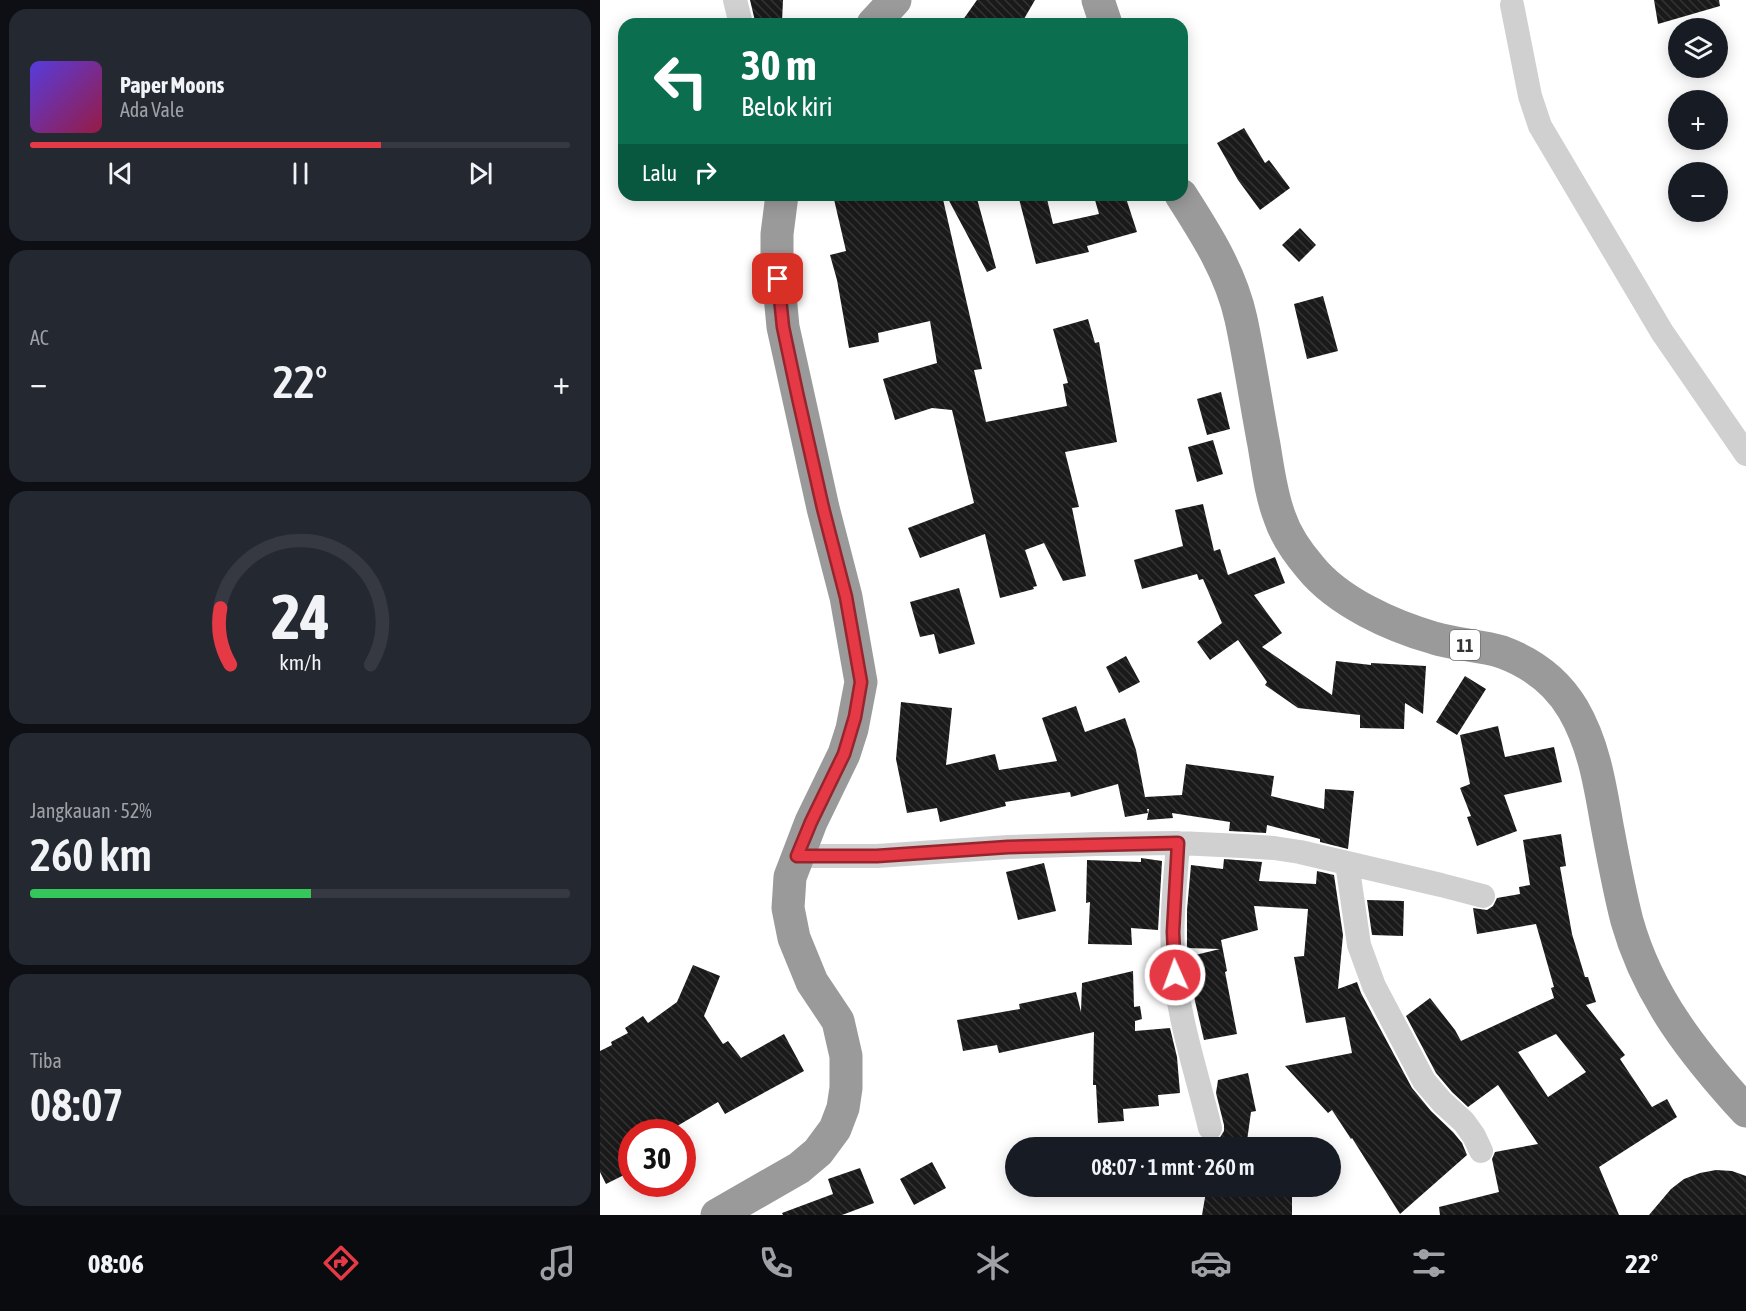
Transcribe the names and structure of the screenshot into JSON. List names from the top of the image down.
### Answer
{
  "streets": {
    "highway": ["11"]
  },
  "page": {
    "map_buttons": ["+", "−"],
    "turn": ["30 m", "Belok kiri"],
    "song": ["Paper Moons", "Ada Vale"],
    "then": "Lalu",
    "tile": [
      "AC",
      ["Jangkauan · 52%", "260 km"],
      ["Tiba", "08:07"]
    ],
    "heat": ["−", "22°", "+"],
    "limit": "30",
    "trip": "08:07 · 1 mnt · 260 m",
    "tabs": ["08:06", "22°"],
    "gauge": ["24", "km/h"]
  }
}
